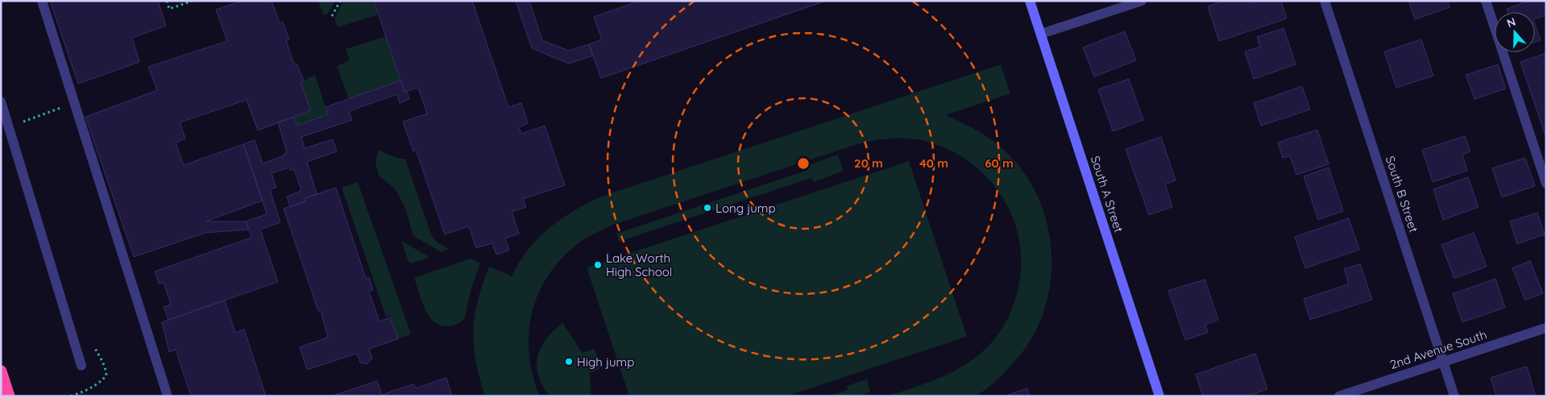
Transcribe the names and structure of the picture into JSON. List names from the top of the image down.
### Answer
{
  "streets": {
    "street": ["South A Street", "South B Street", "2nd Avenue South"]
  },
  "crossings": [
    ["South B Street", "2nd Avenue South"]
  ],
  "places": ["Long jump", "Lake Worth High School", "High jump"],
  "north": "top",
  "rings": ["20 m", "40 m", "60 m"]
}
